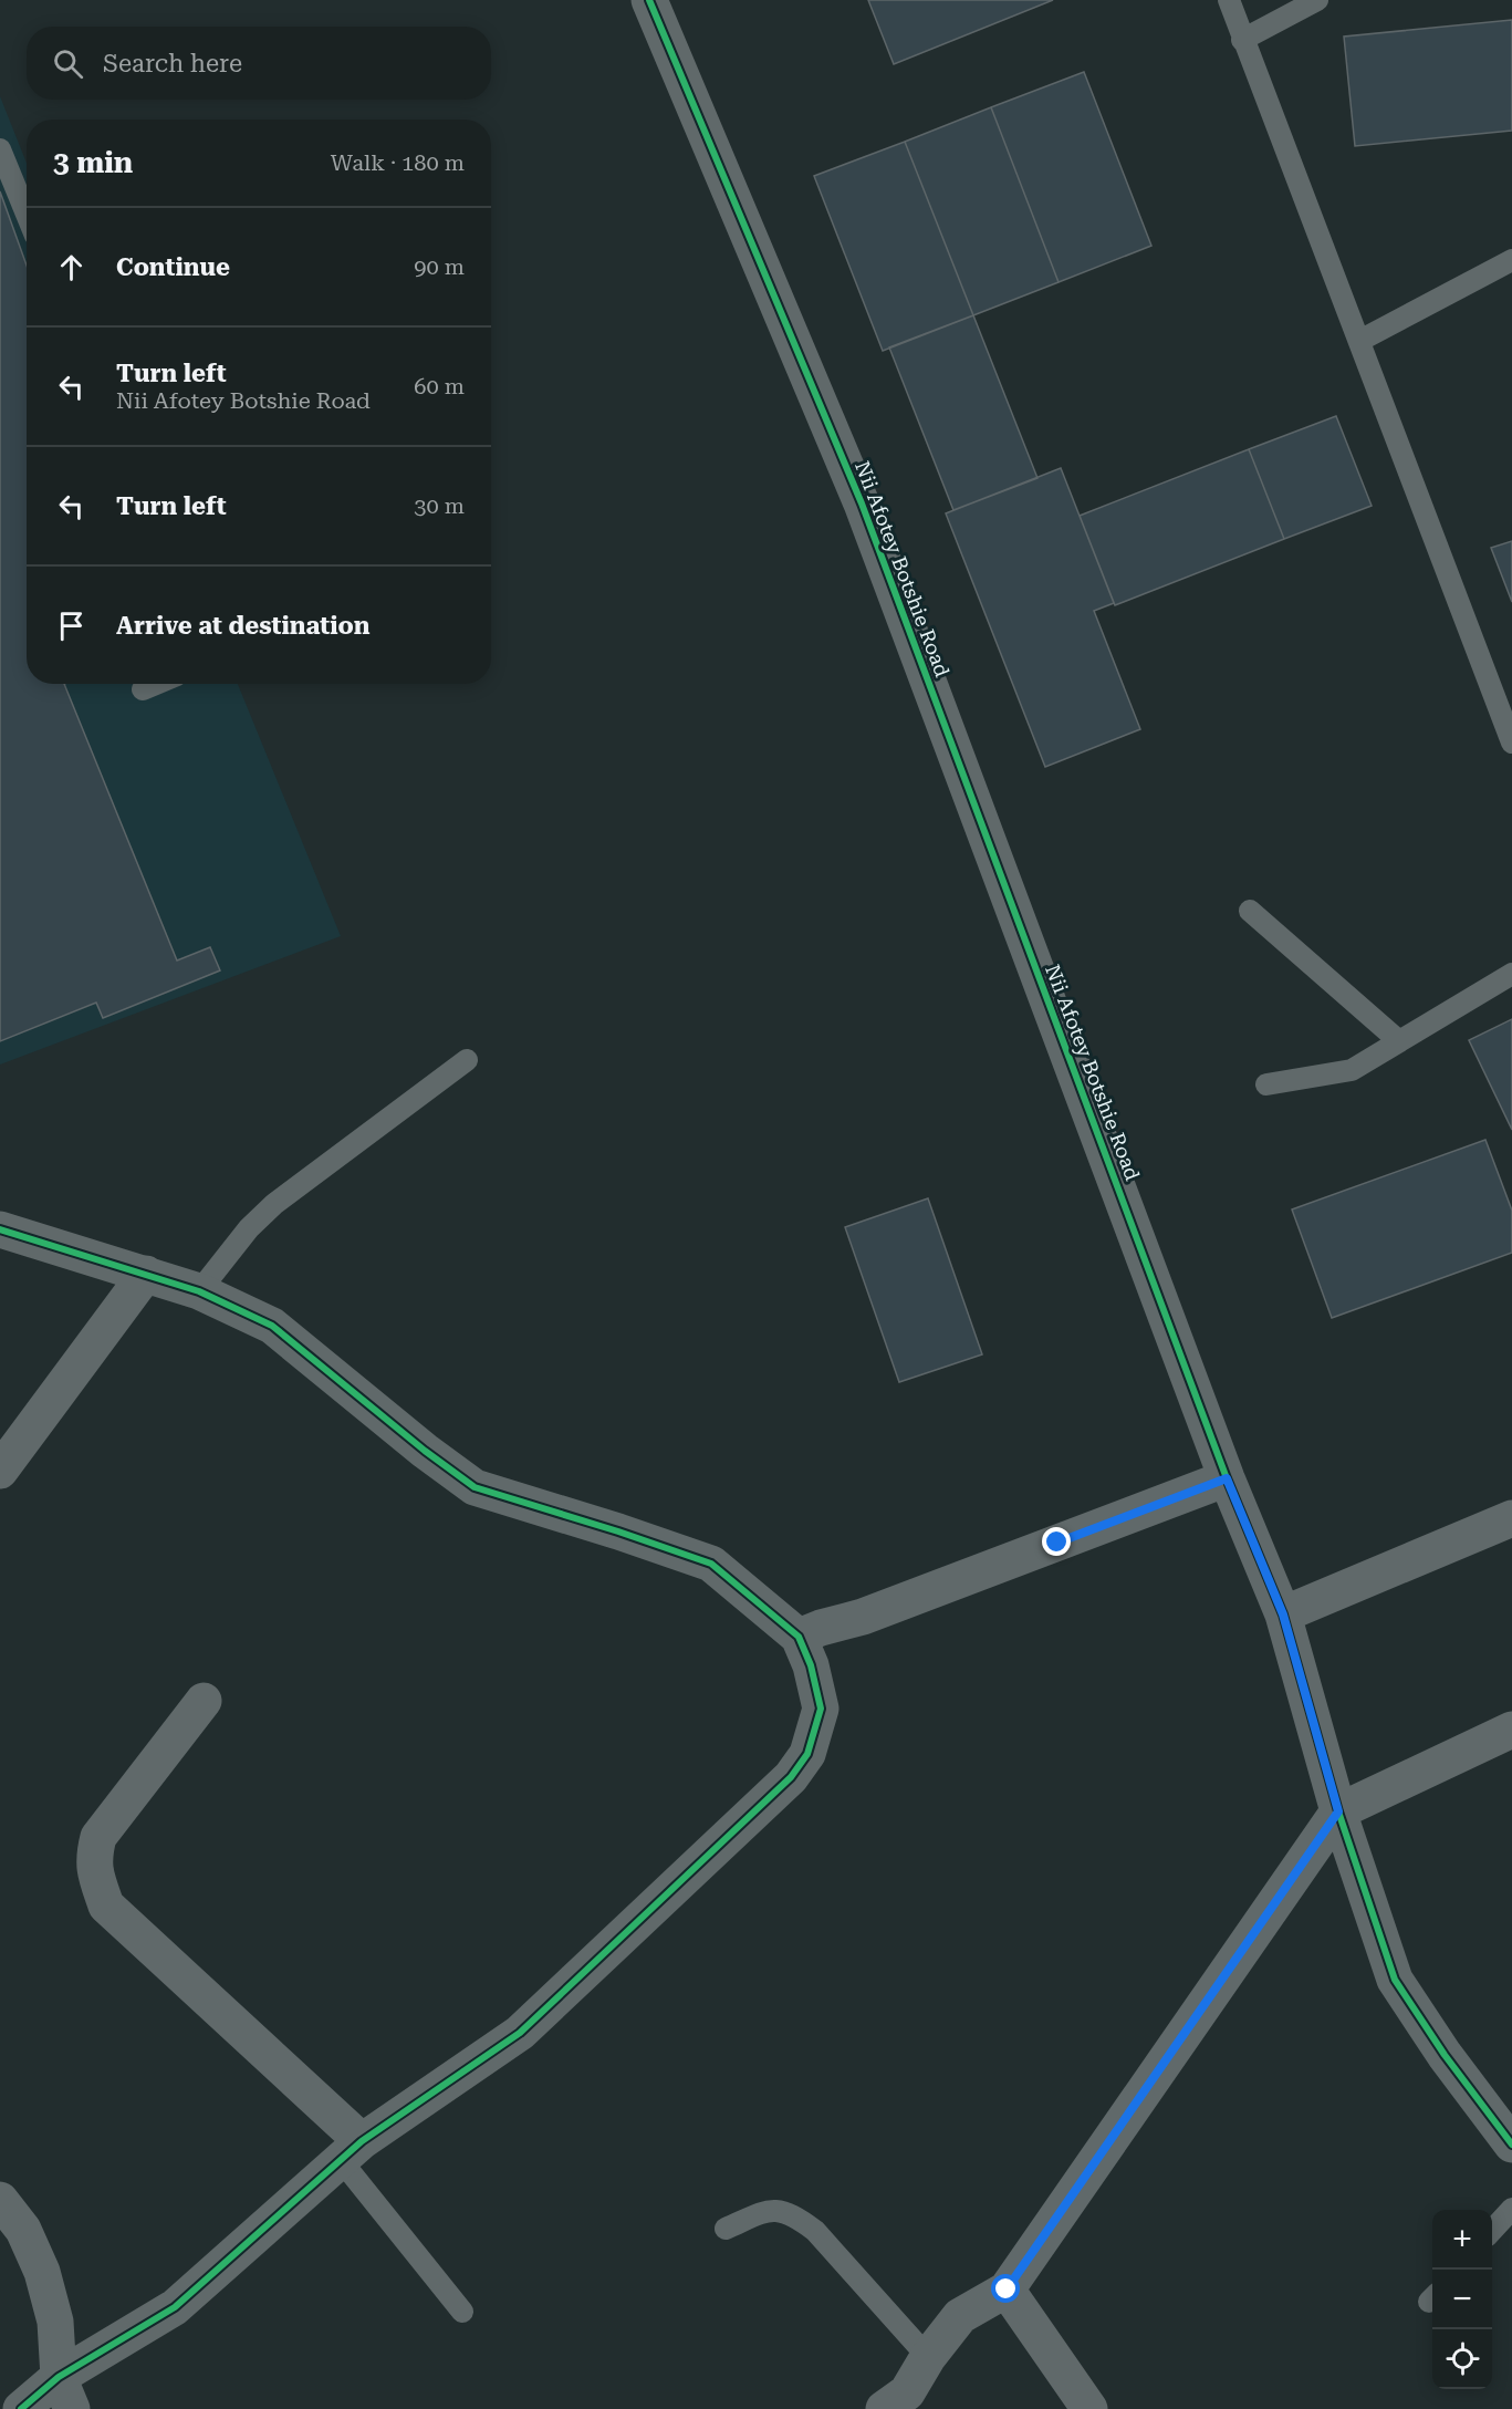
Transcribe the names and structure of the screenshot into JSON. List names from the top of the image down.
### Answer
{
  "streets": {
    "street": ["Nii Afotey Botshie Road"]
  },
  "page": {
    "search": "Search here",
    "heading": ["3 min", "Walk · 180 m"],
    "list": [
      ["Continue", "90 m"],
      ["Turn left", "Nii Afotey Botshie Road", "60 m"],
      ["Turn left", "30 m"],
      "Arrive at destination"
    ],
    "map_buttons": ["+", "−"]
  }
}
